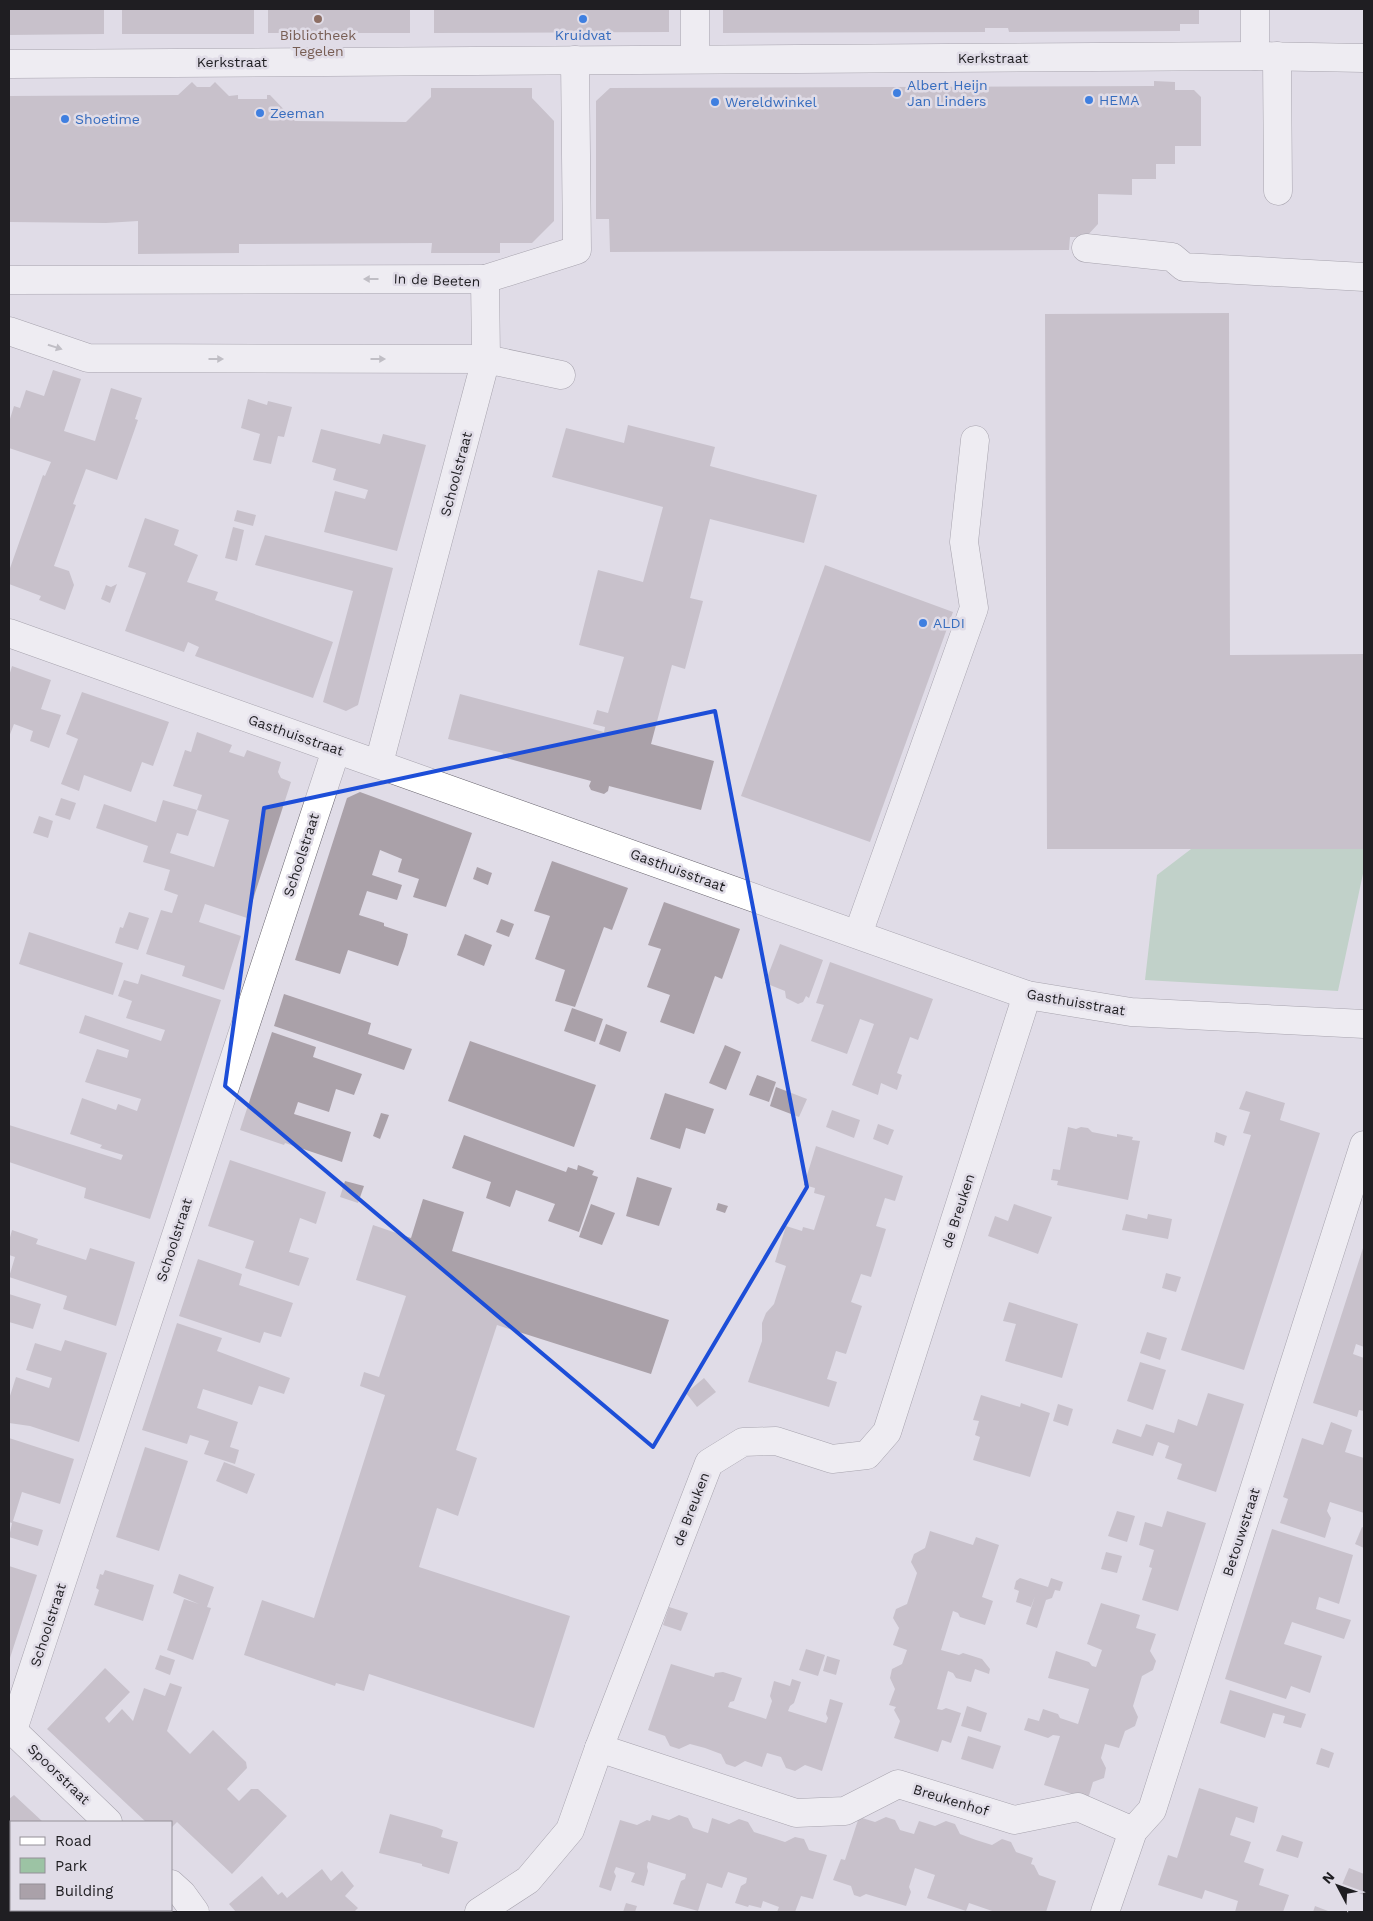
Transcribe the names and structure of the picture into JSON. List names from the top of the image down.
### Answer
{
  "streets": {
    "street": [
      "Kerkstraat",
      "In de Beeten",
      "Schoolstraat",
      "Gasthuisstraat",
      "de Breuken",
      "Betouwstraat",
      "Spoorstraat",
      "Breukenhof"
    ]
  },
  "crossings": [
    ["In de Beeten", "Schoolstraat"],
    ["Schoolstraat", "Gasthuisstraat"],
    ["Schoolstraat", "Spoorstraat"],
    ["Gasthuisstraat", "de Breuken"],
    ["de Breuken", "Breukenhof"],
    ["Betouwstraat", "Breukenhof"]
  ],
  "places": [
    "Bibliotheek Tegelen",
    "Kruidvat",
    "Albert Heijn Jan Linders",
    "HEMA",
    "Wereldwinkel",
    "Zeeman",
    "Shoetime",
    "ALDI"
  ],
  "legend": ["Road", "Park", "Building"],
  "north": "top left"
}
